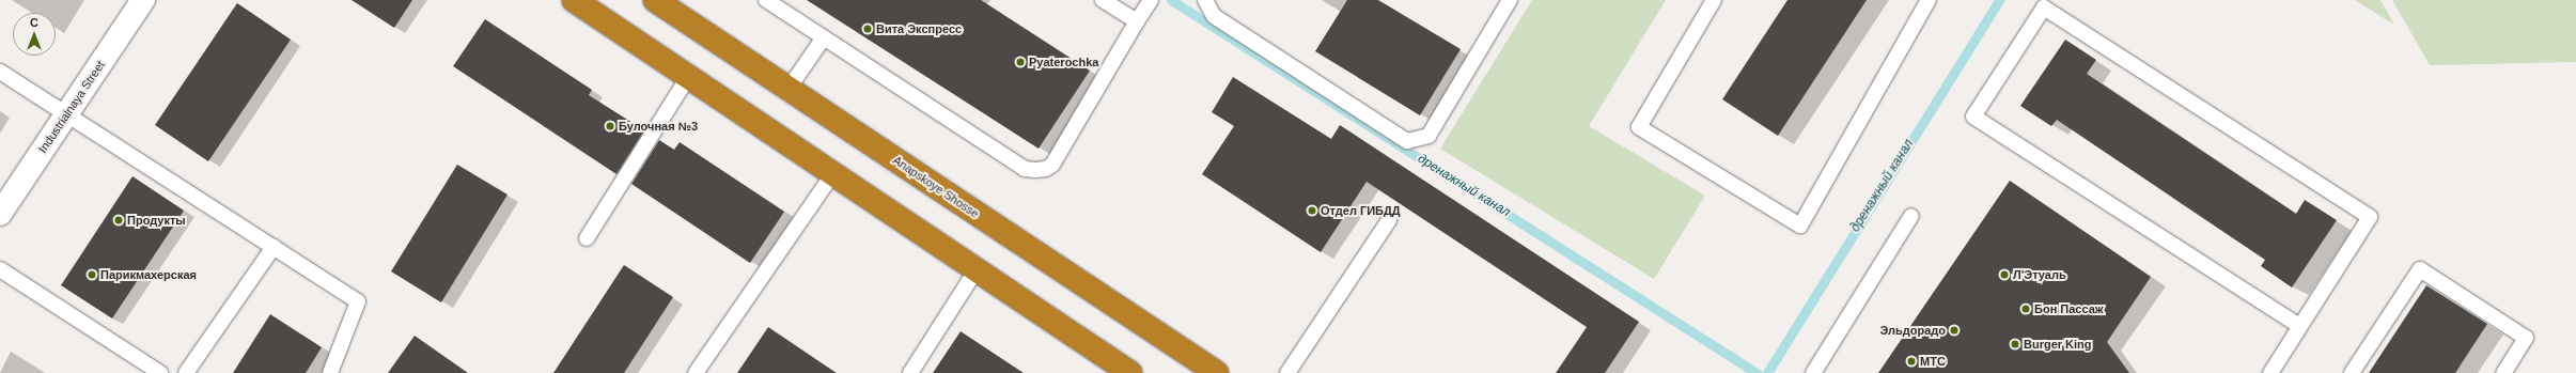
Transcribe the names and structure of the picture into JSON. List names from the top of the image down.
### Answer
{
  "streets": {
    "highway": ["Anapskoye Shosse"],
    "street": ["Industrialnaya Street"]
  },
  "water": ["дренажный канал"],
  "places": [
    "Вита Экспресс",
    "Pyaterochka",
    "Булочная №3",
    "Отдел ГИБДД",
    "Продукты",
    "Парикмахерская",
    "Л'Этуаль",
    "Бон Пассаж",
    "Эльдорадо",
    "Burger King",
    "МТС"
  ],
  "north": "top"
}
